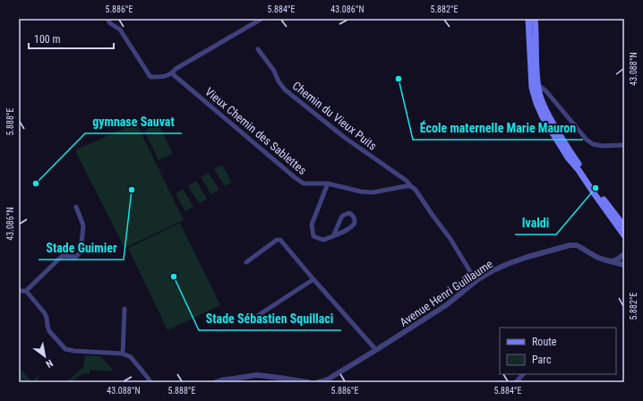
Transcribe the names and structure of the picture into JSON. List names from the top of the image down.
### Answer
{
  "streets": {
    "street": ["Chemin du Vieux Puits", "Vieux Chemin des Sablettes", "Avenue Henri Guillaume"]
  },
  "crossings": [
    ["Chemin du Vieux Puits", "Vieux Chemin des Sablettes"]
  ],
  "places": [
    "École maternelle Marie Mauron",
    "gymnase Sauvat",
    "Ivaldi",
    "Stade Guimier",
    "Stade Sébastien Squillaci"
  ],
  "legend": ["Route", "Parc"],
  "scale_bar": "100 m",
  "north": "bottom right",
  "coordinates": [
    "5.886°E",
    "5.884°E",
    "43.086°N",
    "5.882°E",
    "43.088°N",
    "5.888°E"
  ]
}
